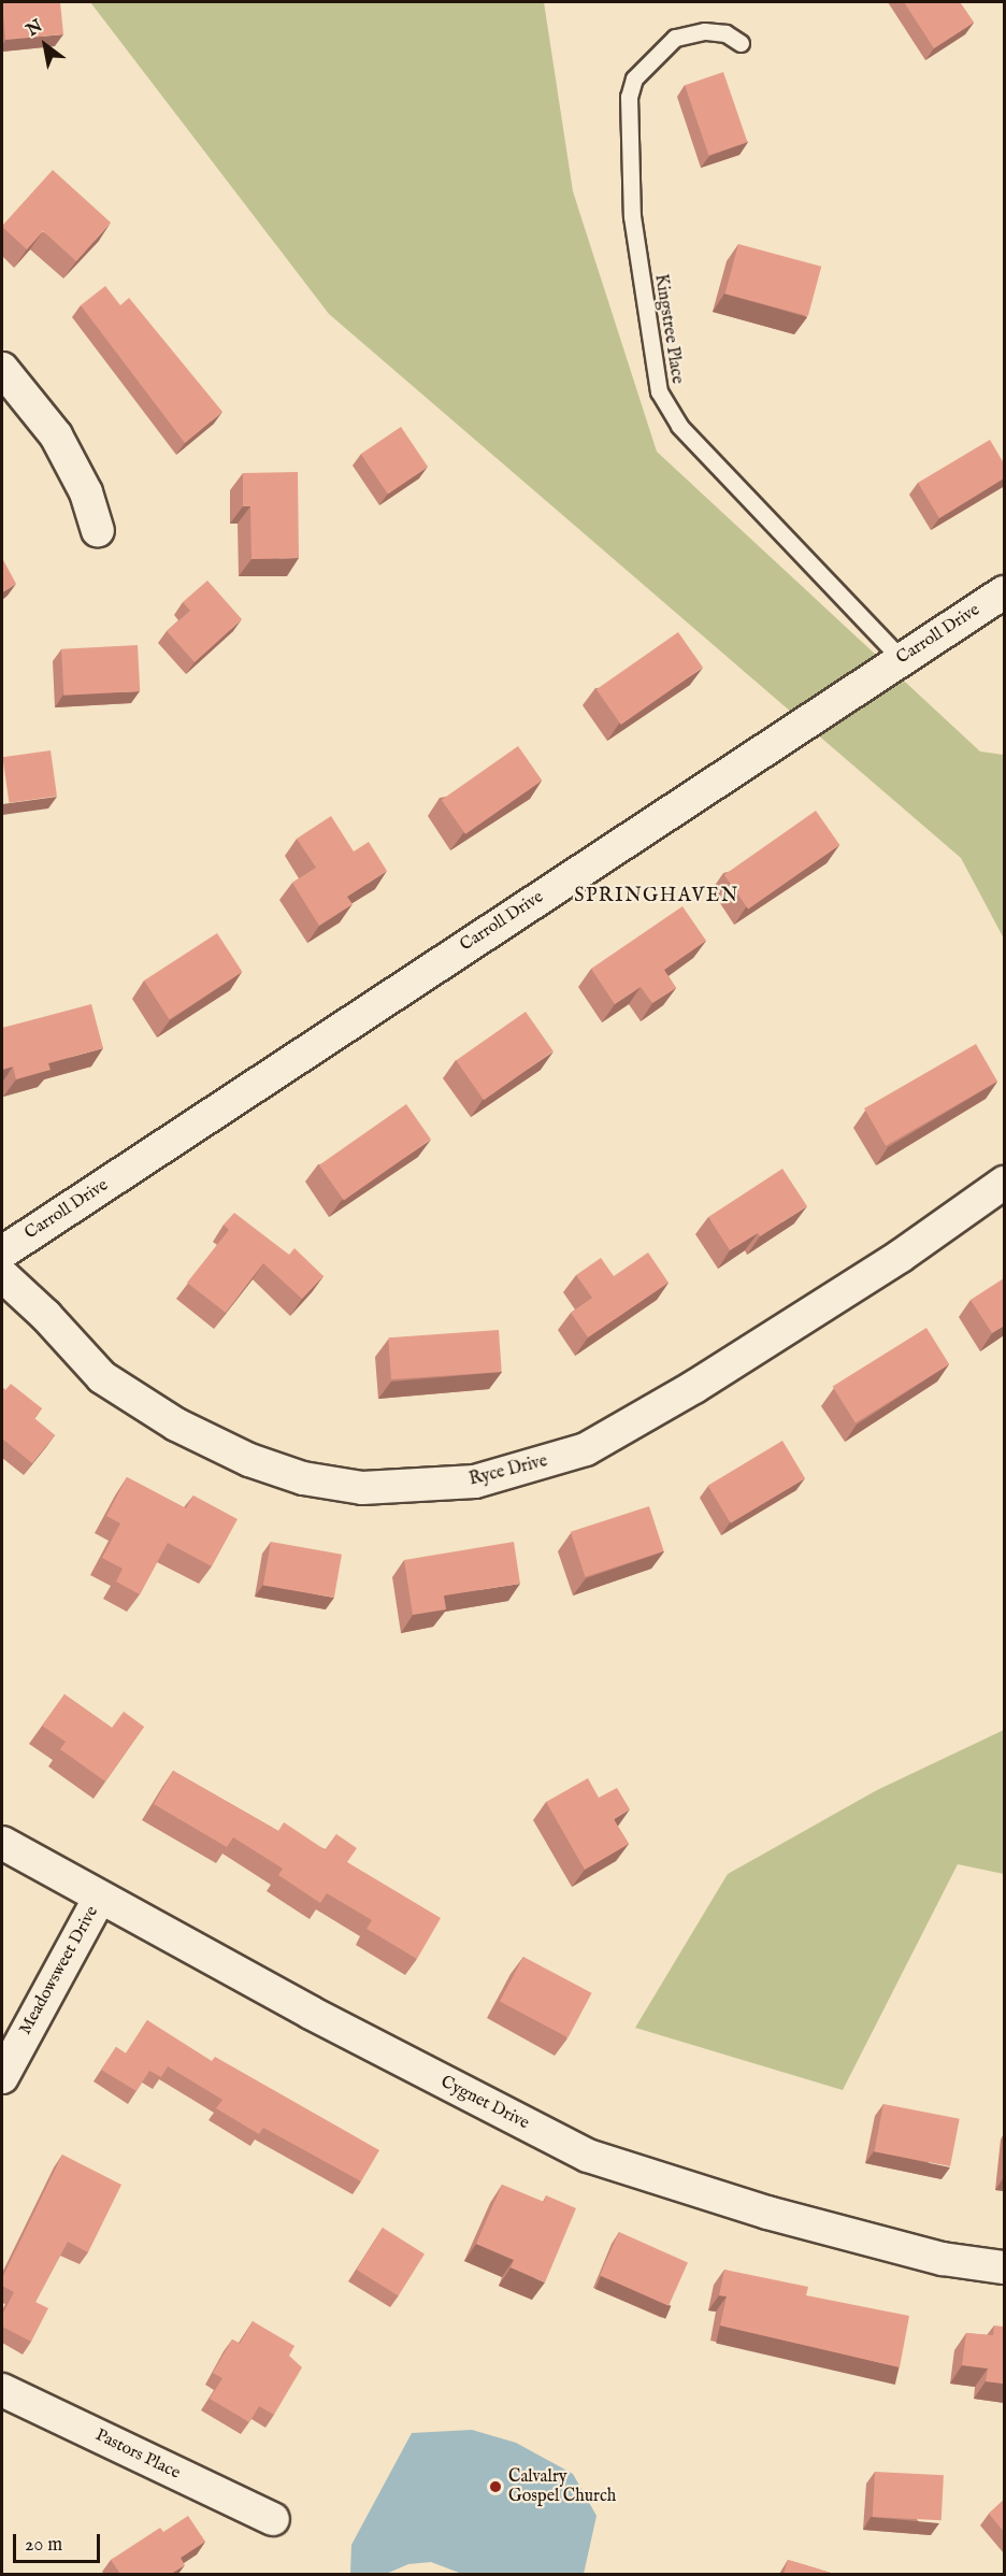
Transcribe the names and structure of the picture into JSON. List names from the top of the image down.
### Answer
{
  "streets": {
    "street": [
      "Carroll Drive",
      "Ryce Drive",
      "Meadowsweet Drive",
      "Cygnet Drive",
      "Pastors Place"
    ],
    "lane": ["Kingstree Place"]
  },
  "crossings": [
    ["Kingstree Place", "Carroll Drive"],
    ["Meadowsweet Drive", "Cygnet Drive"]
  ],
  "districts": ["SPRINGHAVEN"],
  "places": ["Calvalry Gospel Church"],
  "scale_bar": "20 m",
  "north": "top left"
}
